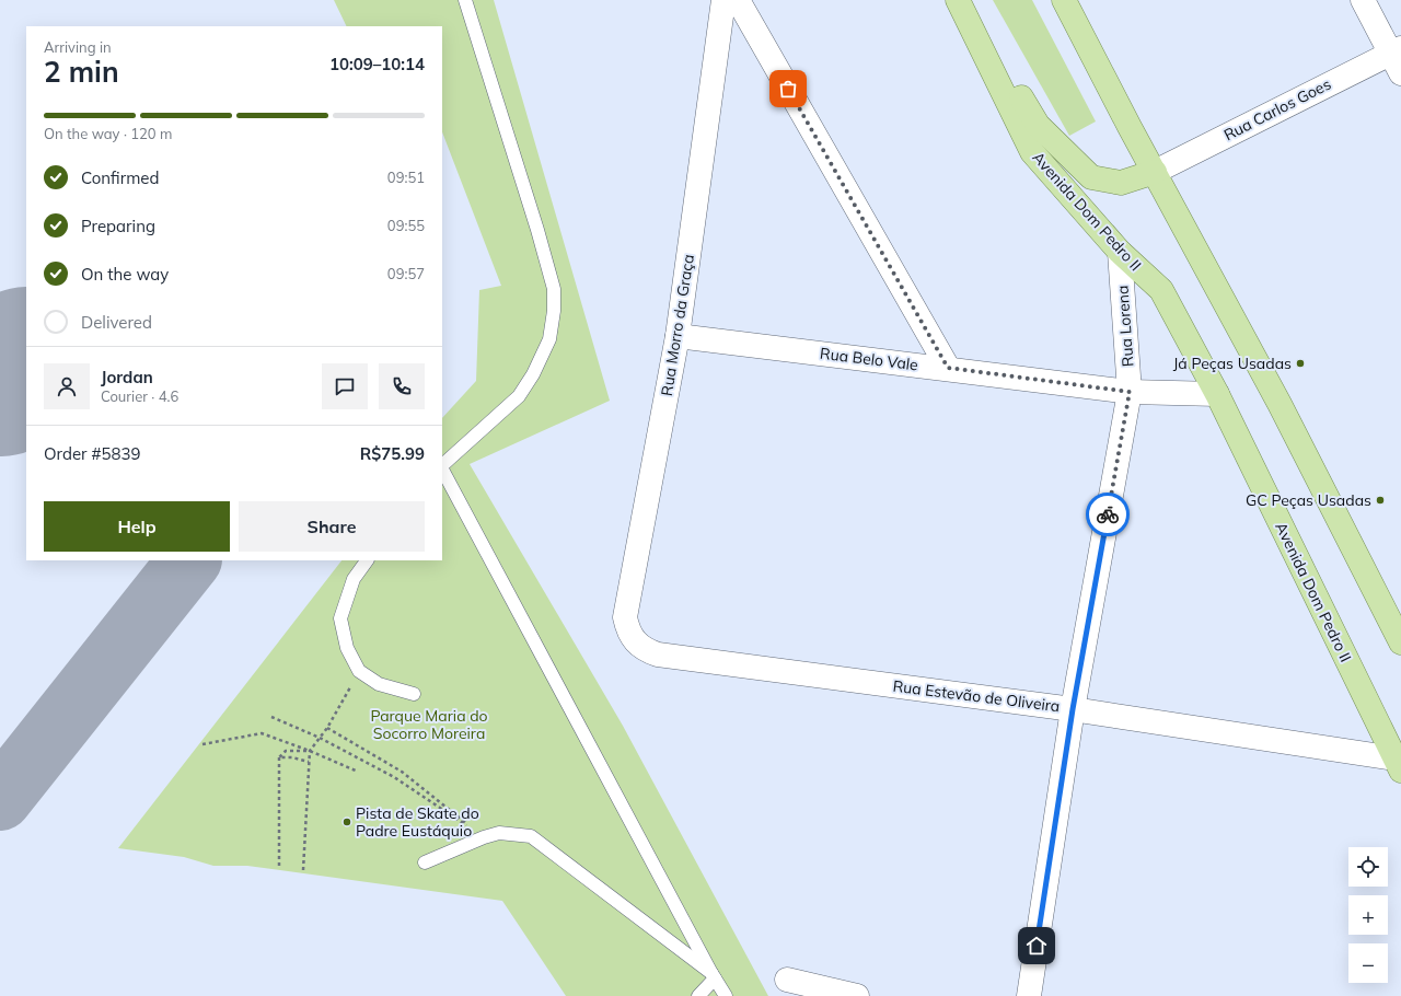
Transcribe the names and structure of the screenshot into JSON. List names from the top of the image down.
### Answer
{
  "streets": {
    "main road": ["Avenida Dom Pedro II"],
    "street": [
      "Rua Carlos Goes",
      "Rua Morro da Graça",
      "Rua Lorena",
      "Rua Belo Vale",
      "Rua Estevão de Oliveira"
    ]
  },
  "crossings": [
    ["Avenida Dom Pedro II", "Rua Lorena"],
    ["Avenida Dom Pedro II", "Rua Belo Vale"],
    ["Avenida Dom Pedro II", "Rua Estevão de Oliveira"],
    ["Rua Morro da Graça", "Rua Belo Vale"],
    ["Rua Morro da Graça", "Rua Estevão de Oliveira"],
    ["Rua Lorena", "Rua Belo Vale"],
    ["Rua Lorena", "Rua Estevão de Oliveira"]
  ],
  "parks": ["Parque Maria do Socorro Moreira"],
  "places": ["Já Peças Usadas", "GC Peças Usadas", "Pista de Skate do Padre Eustáquio"],
  "page": {
    "heading": ["2 min", "Arriving in", "10:09–10:14"],
    "panel": [
      "Jordan",
      "Courier · 4.6",
      "Order #5839",
      "R$75.99"
    ],
    "bar": "On the way · 120 m",
    "list": [
      ["Confirmed", "09:51"],
      ["Preparing", "09:55"],
      ["On the way", "09:57"],
      "Delivered"
    ],
    "buttons": ["Help", "Share"],
    "map_buttons": ["+", "−"]
  }
}
